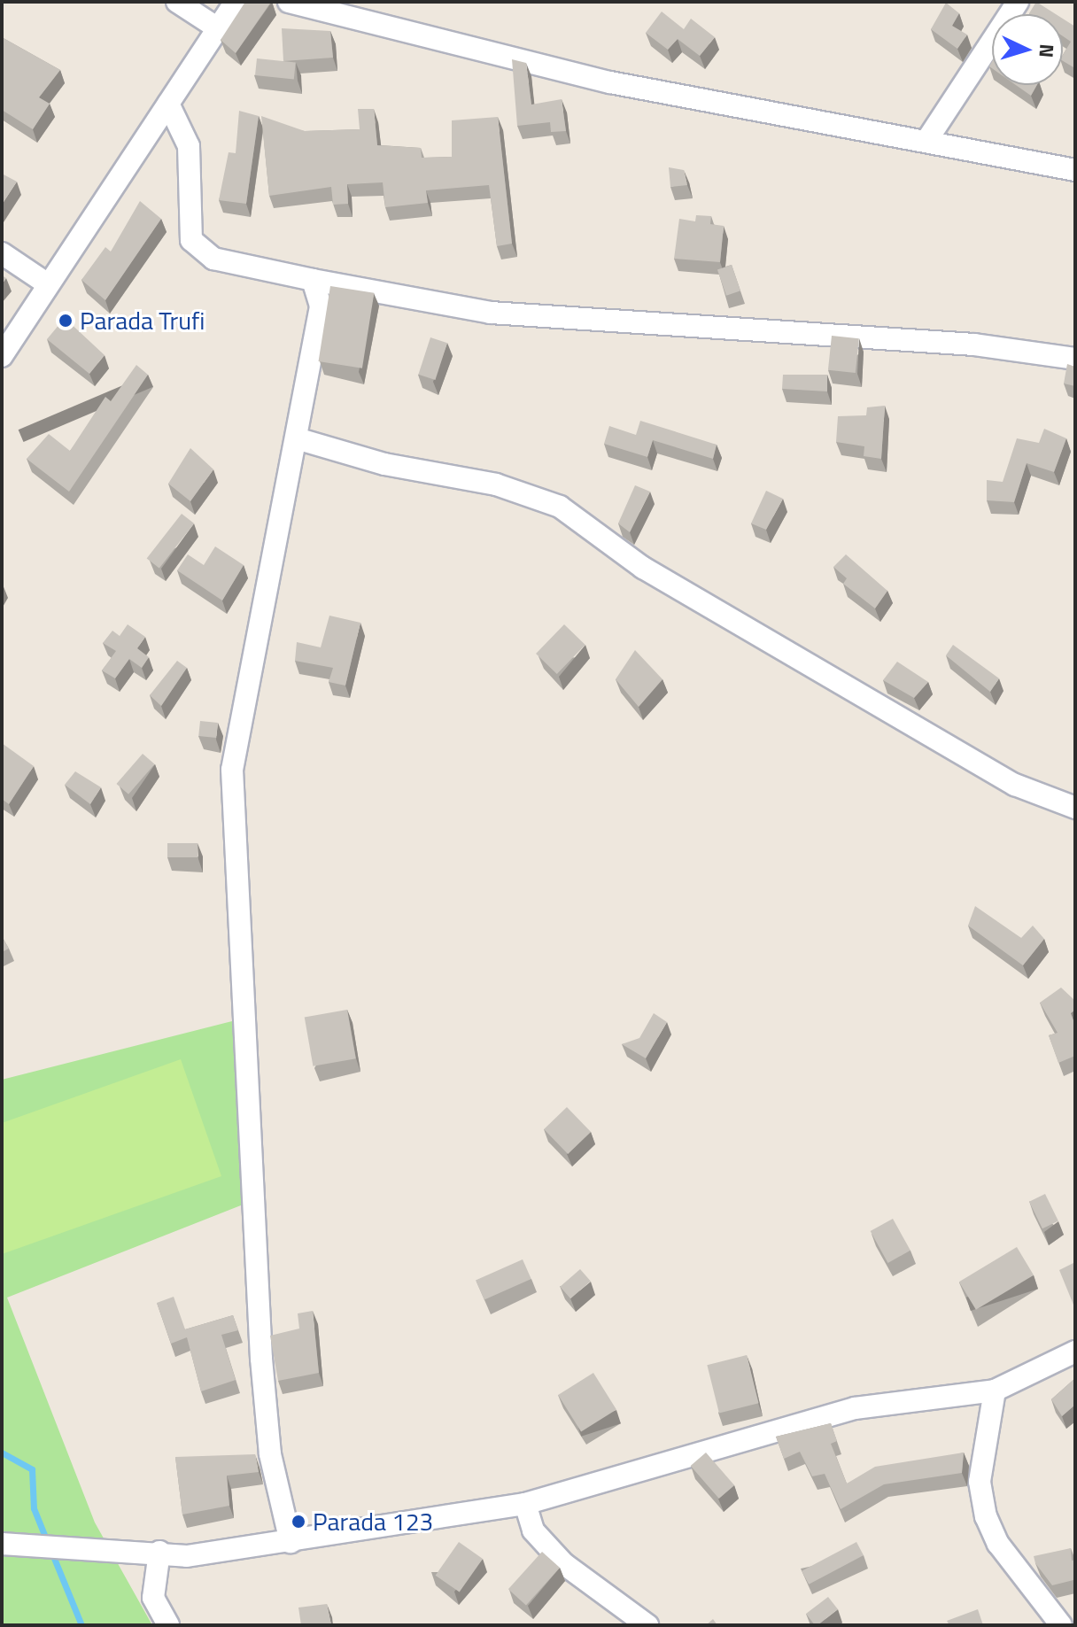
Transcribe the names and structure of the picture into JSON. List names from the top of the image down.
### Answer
{
  "places": ["Parada Trufi", "Parada 123"],
  "north": "right"
}
